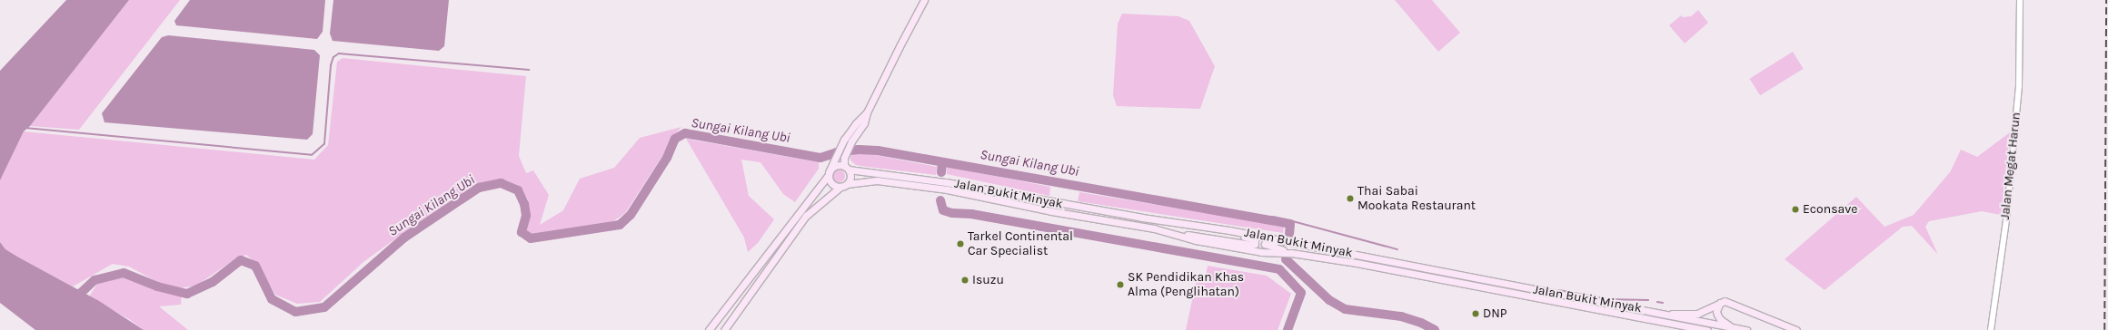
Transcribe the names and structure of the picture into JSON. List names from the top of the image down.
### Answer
{
  "streets": {
    "main road": ["Jalan Bukit Minyak"],
    "street": ["Jalan Megat Harun"]
  },
  "water": ["Sungai Kilang Ubi"],
  "places": [
    "Thai Sabai Mookata Restaurant",
    "Econsave",
    "Tarkel Continental Car Specialist",
    "Isuzu",
    "SK Pendidikan Khas Alma (Penglihatan)",
    "DNP"
  ]
}
